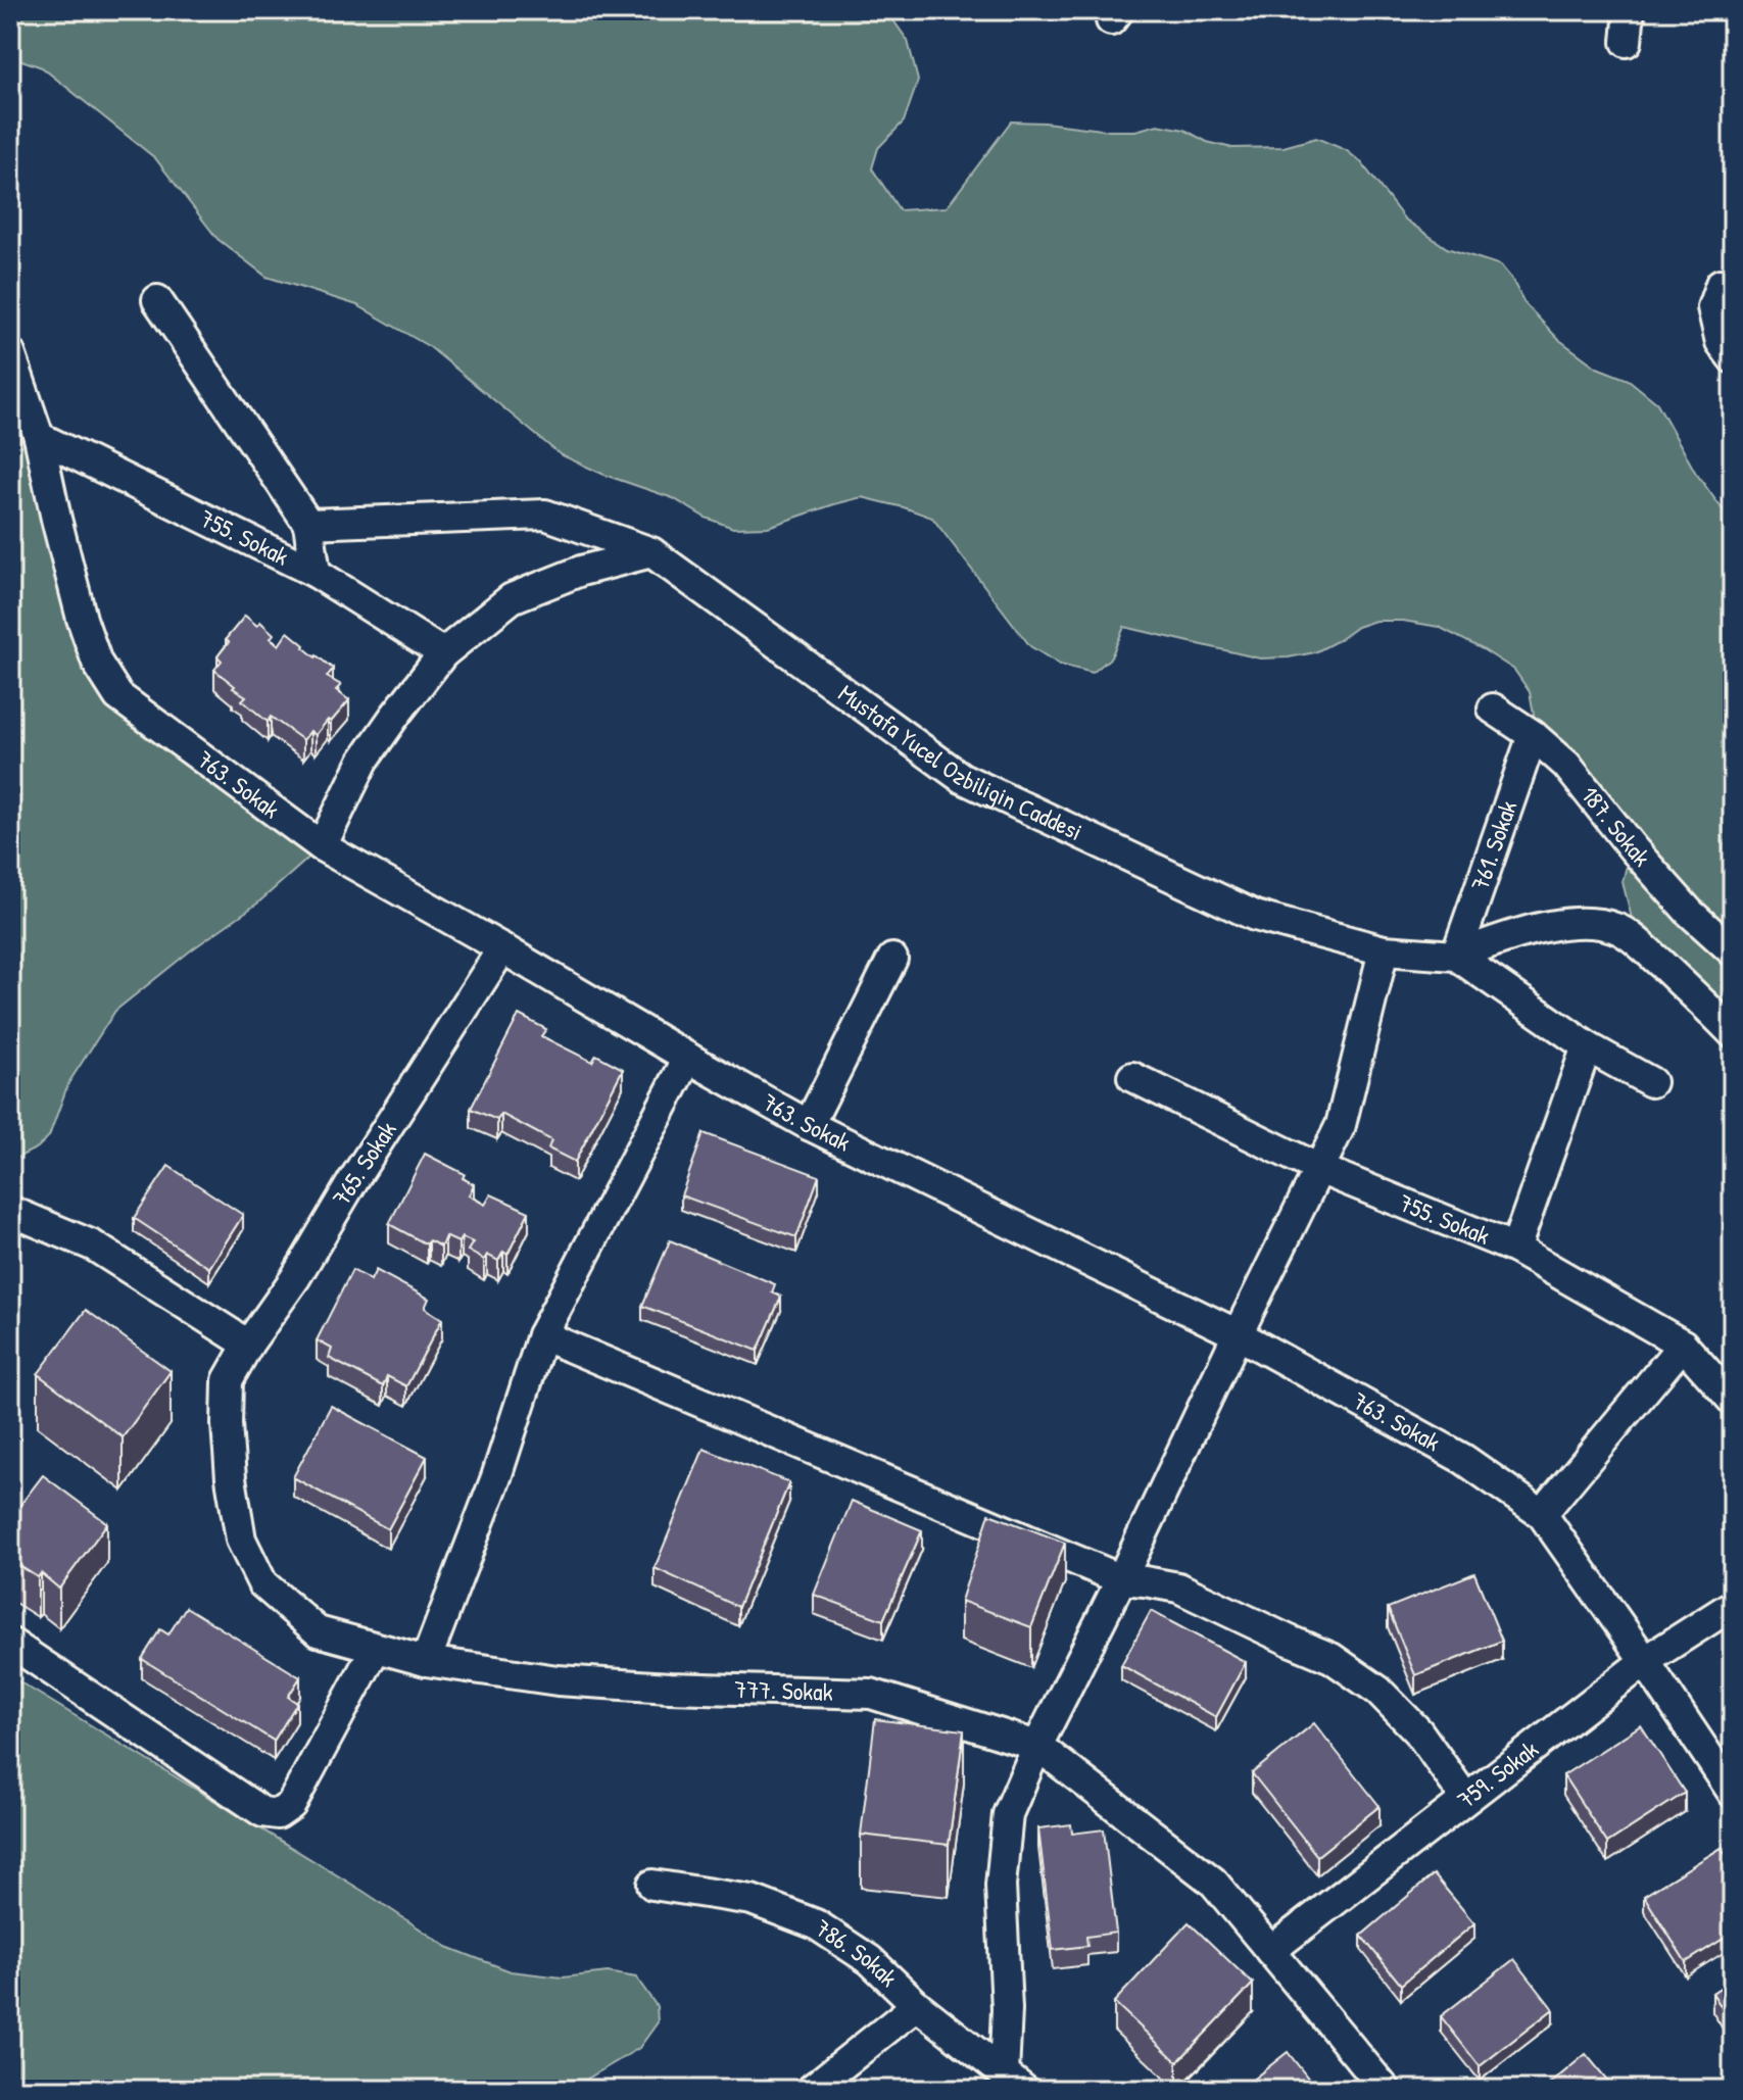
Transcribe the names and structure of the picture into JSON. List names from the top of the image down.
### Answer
{
  "streets": {
    "street": [
      "755. Sokak",
      "Mustafa Yucel Ozbiligin Caddesi",
      "763. Sokak",
      "187. Sokak",
      "761. Sokak",
      "765. Sokak",
      "777. Sokak",
      "759. Sokak",
      "786. Sokak"
    ]
  },
  "crossings": [
    ["755. Sokak", "763. Sokak"],
    ["Mustafa Yucel Ozbiligin Caddesi", "761. Sokak"],
    ["763. Sokak", "765. Sokak"],
    ["763. Sokak", "759. Sokak"],
    ["187. Sokak", "761. Sokak"],
    ["765. Sokak", "777. Sokak"],
    ["777. Sokak", "759. Sokak"]
  ]
}
